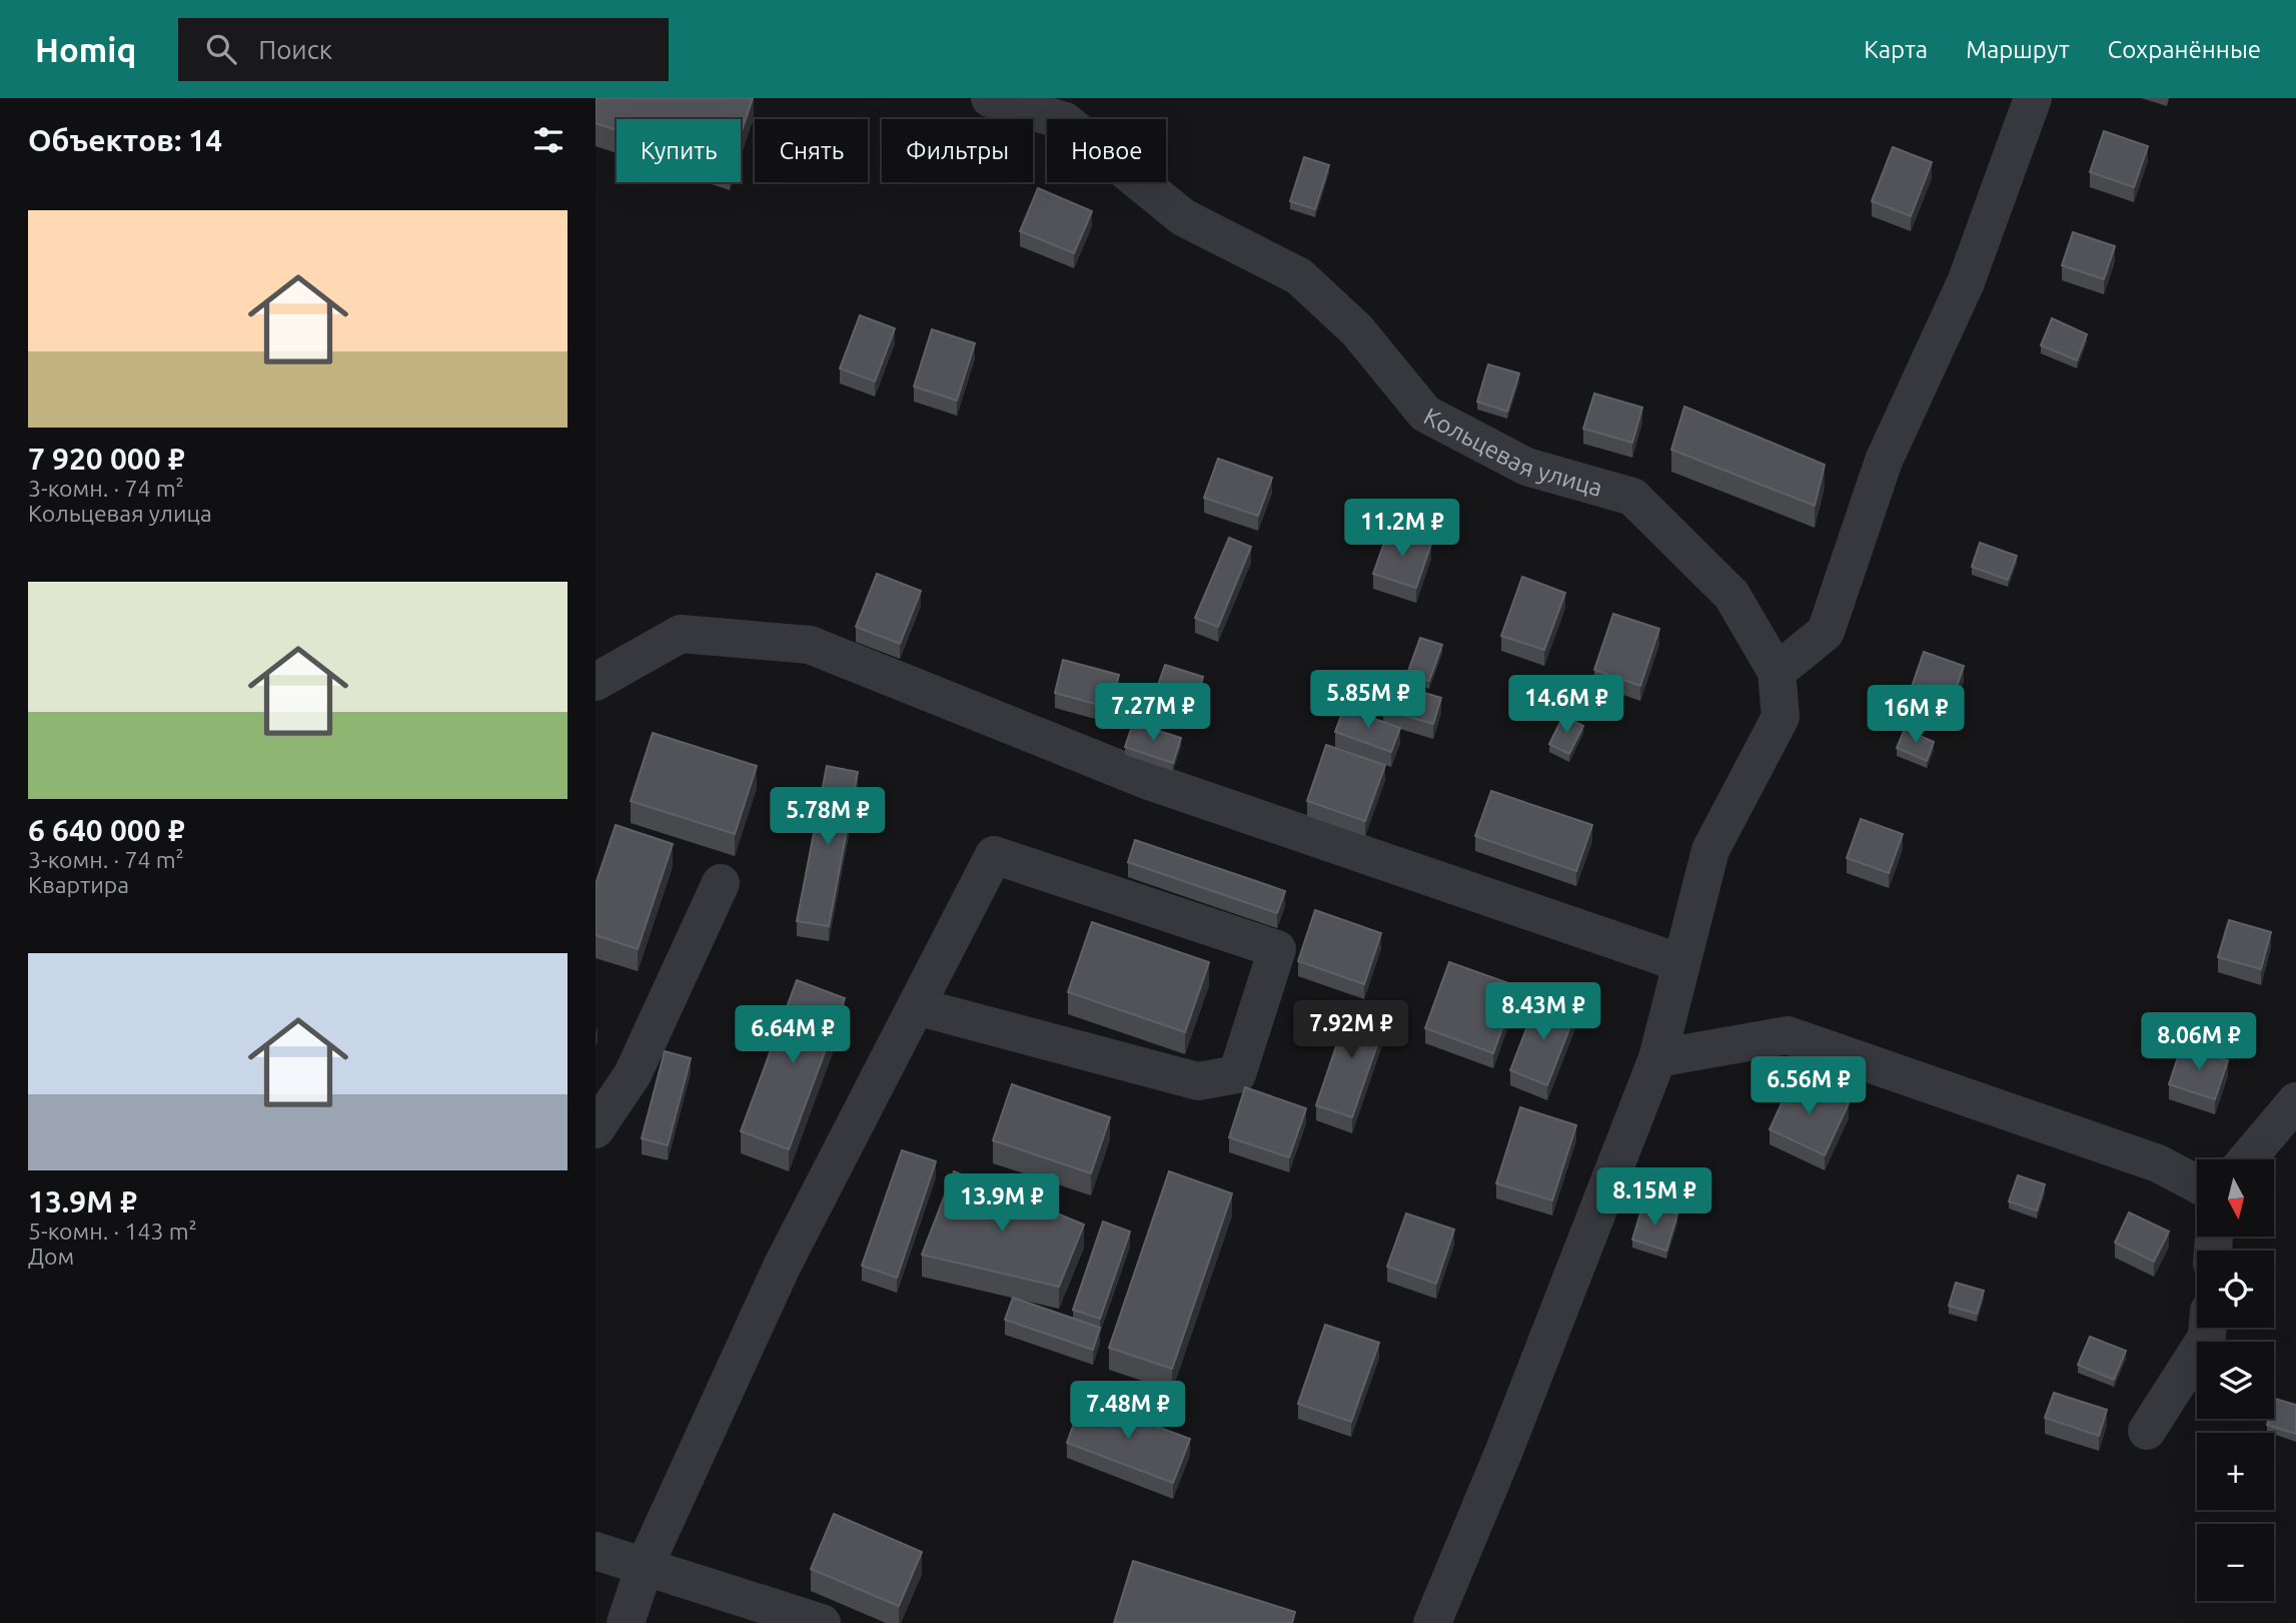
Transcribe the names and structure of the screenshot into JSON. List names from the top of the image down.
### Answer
{
  "streets": {
    "street": ["Кольцевая улица"]
  },
  "north": "bottom",
  "page": {
    "header": "Homiq",
    "search": "Поиск",
    "nav": ["Карта", "Маршрут", "Сохранённые"],
    "heading": "Объектов: 14",
    "chip": [
      "Купить",
      "Снять",
      "Фильтры",
      "Новое"
    ],
    "list": [
      {
        "name": "7 920 000 ₽",
        "note": "3-комн. · 74 m² · Кольцевая улица"
      },
      {
        "name": "6 640 000 ₽",
        "note": "3-комн. · 74 m² · Квартира"
      },
      {
        "name": "13.9M ₽",
        "note": "5-комн. · 143 m² · Дом"
      }
    ],
    "price": [
      "11.2M ₽",
      "5.85M ₽",
      "14.6M ₽",
      "7.27M ₽",
      "16M ₽",
      "5.78M ₽",
      "8.43M ₽",
      "7.92M ₽",
      "6.64M ₽",
      "8.06M ₽",
      "6.56M ₽",
      "8.15M ₽",
      "13.9M ₽",
      "7.48M ₽"
    ],
    "map_buttons": ["+", "−"]
  }
}
